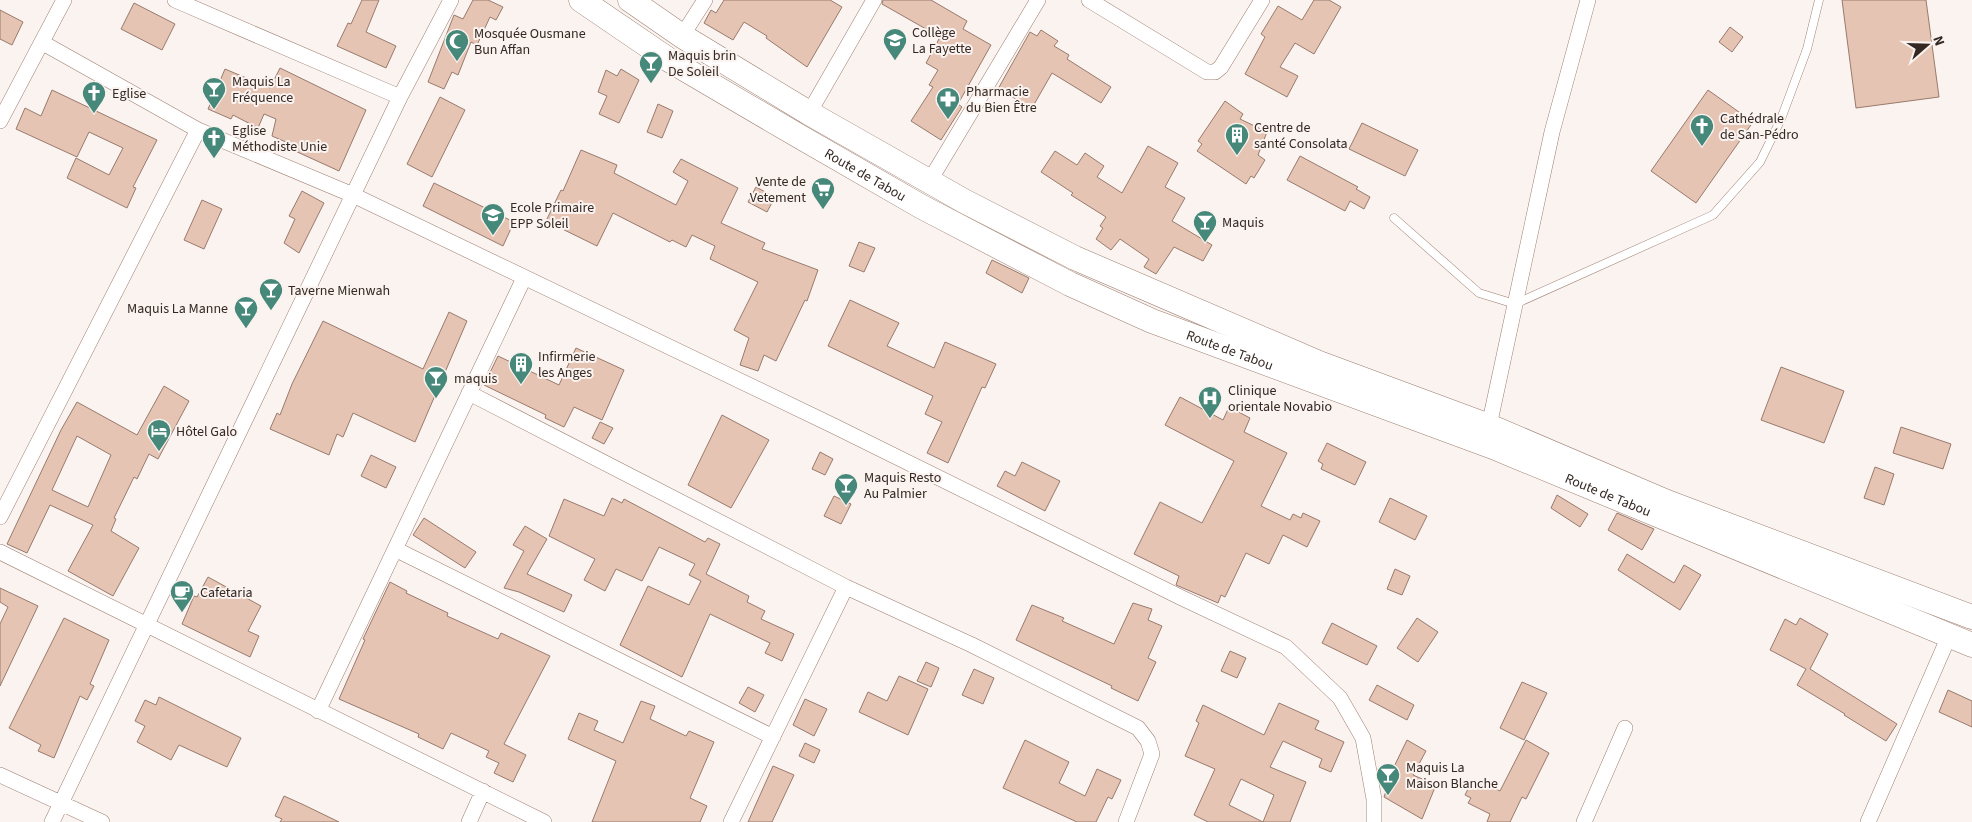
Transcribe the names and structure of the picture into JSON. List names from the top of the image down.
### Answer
{
  "streets": {
    "main road": ["Route de Tabou"]
  },
  "places": {
    "school or university": ["Collège La Fayette", "Ecole Primaire EPP Soleil"],
    "mosque": ["Mosquée Ousmane Bun Affan"],
    "bar": [
      "Maquis brin De Soleil",
      "Maquis La Fréquence",
      "Maquis",
      "Taverne Mienwah",
      "Maquis La Manne",
      "maquis",
      "Maquis Resto Au Palmier",
      "Maquis La Maison Blanche"
    ],
    "church": ["Eglise", "Cathédrale de San-Pédro", "Eglise Méthodiste Unie"],
    "pharmacy": ["Pharmacie du Bien Être"],
    "building": ["Centre de santé Consolata", "Infirmerie les Anges"],
    "supermarket": ["Vente de Vetement"],
    "hospital": ["Clinique orientale Novabio"],
    "hotel": ["Hôtel Galo"],
    "cafe": ["Cafetaria"]
  },
  "north": "right"
}
